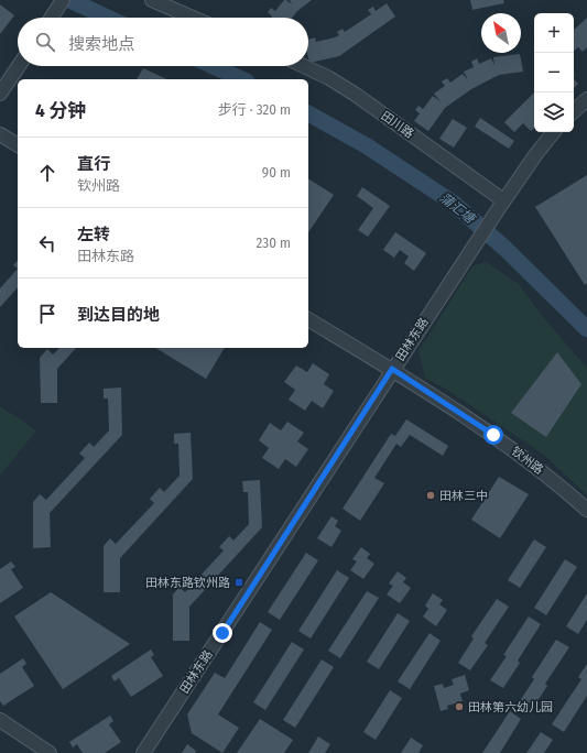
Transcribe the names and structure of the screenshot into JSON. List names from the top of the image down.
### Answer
{
  "streets": {
    "street": ["田川路", "田林东路", "钦州路"]
  },
  "crossings": [
    ["田川路", "田林东路"],
    ["田林东路", "钦州路"]
  ],
  "water": ["蒲汇塘"],
  "places": {
    "other": ["田林三中", "田林第六幼儿园"],
    "transit": ["田林东路钦州路"]
  },
  "north": "top left",
  "page": {
    "map_buttons": ["+", "−"],
    "search": "搜索地点",
    "heading": ["4 分钟", "步行 · 320 m"],
    "list": [
      ["直行", "钦州路", "90 m"],
      ["左转", "田林东路", "230 m"],
      "到达目的地"
    ]
  }
}
